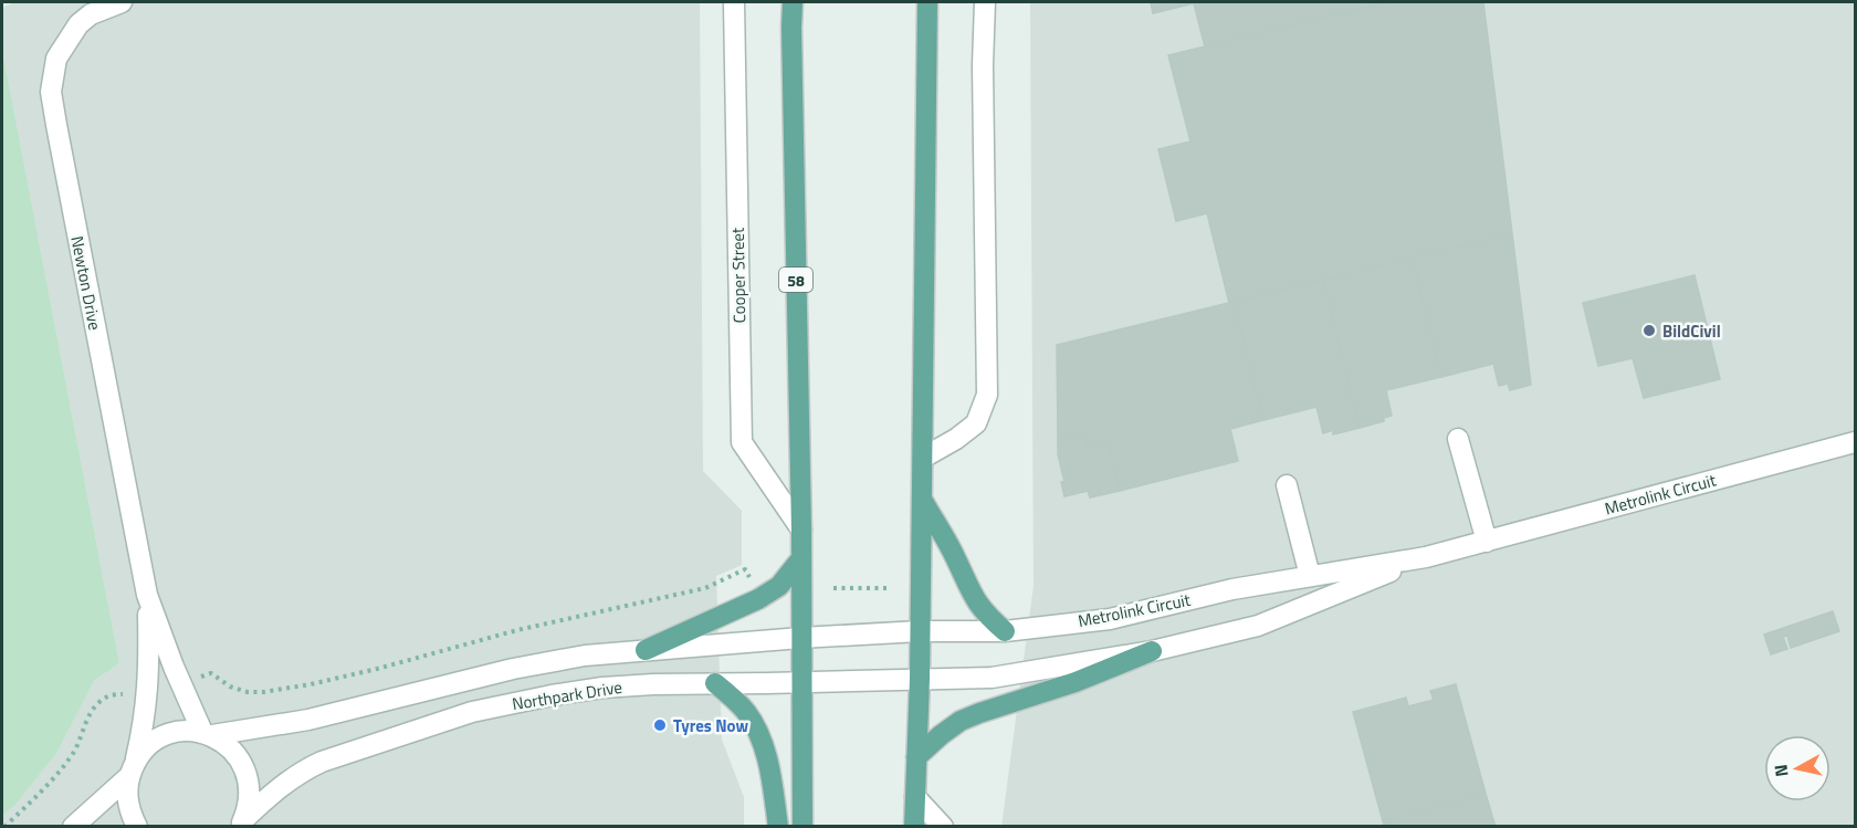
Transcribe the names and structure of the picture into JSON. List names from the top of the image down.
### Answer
{
  "streets": {
    "main road": ["58"],
    "street": [
      "Cooper Street",
      "Newton Drive",
      "Metrolink Circuit",
      "Northpark Drive"
    ]
  },
  "crossings": [
    ["Cooper Street", "58"],
    ["58", "Metrolink Circuit"],
    ["58", "Northpark Drive"],
    ["Newton Drive", "Northpark Drive"],
    ["Metrolink Circuit", "Northpark Drive"]
  ],
  "places": ["BildCivil", "Tyres Now"],
  "north": "left"
}
